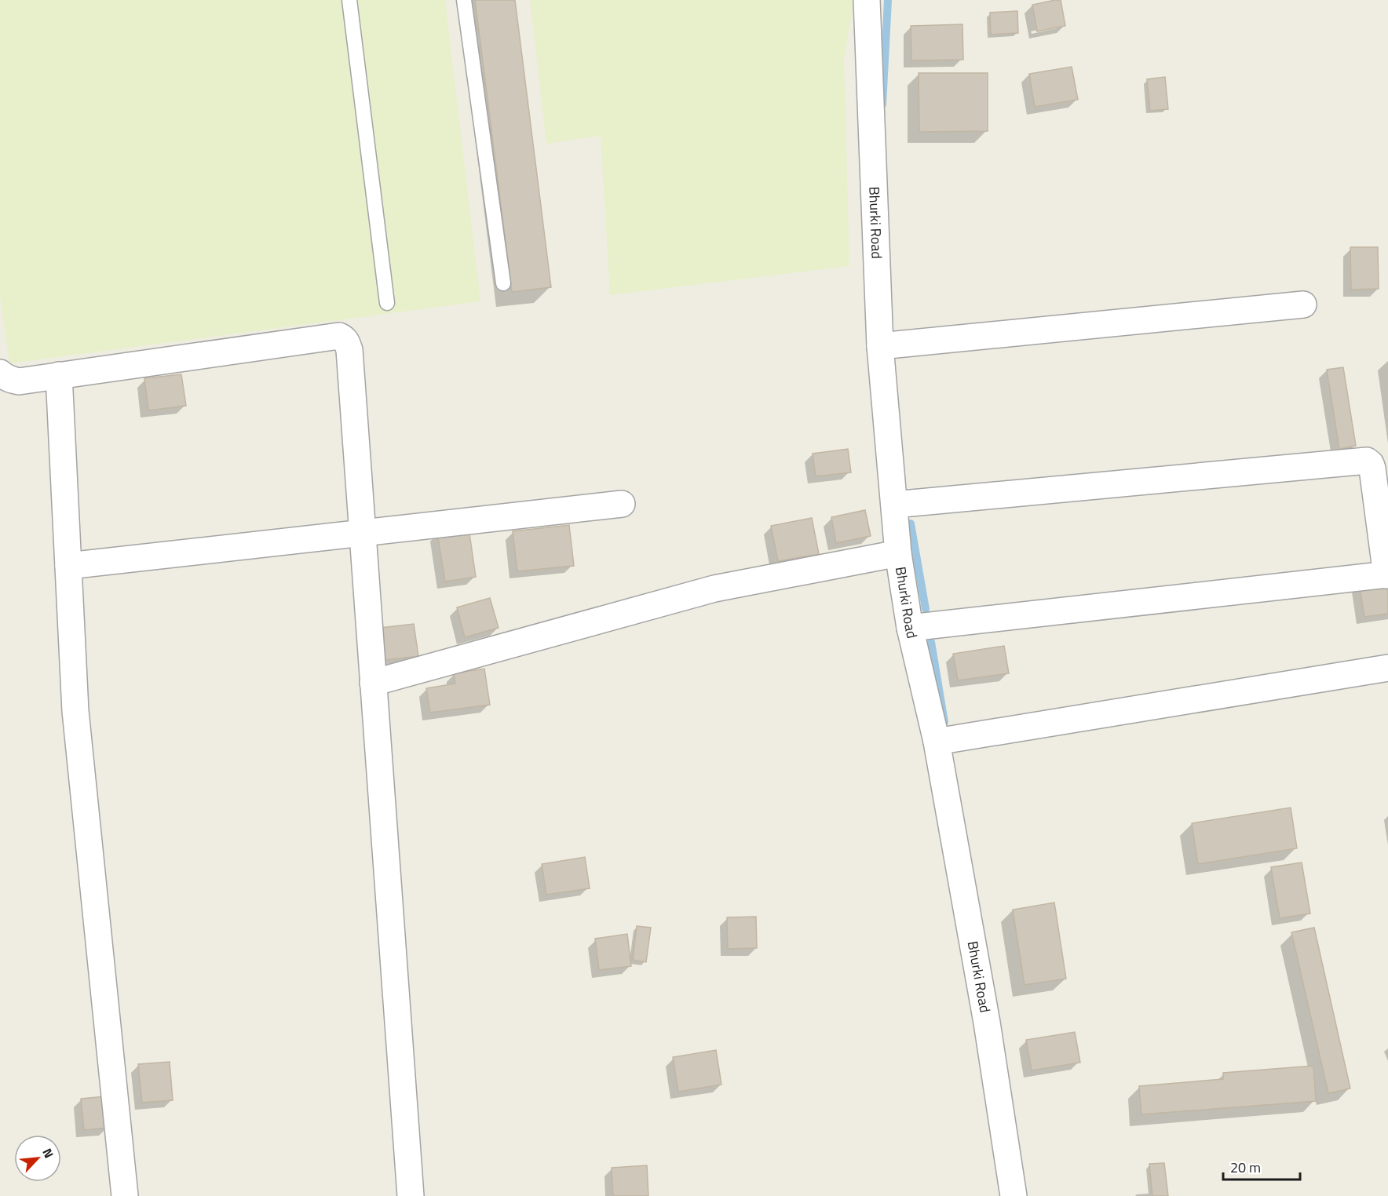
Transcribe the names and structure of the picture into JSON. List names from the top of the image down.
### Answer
{
  "streets": {
    "street": ["Bhurki Road"]
  },
  "scale_bar": "20 m",
  "north": "top right"
}
